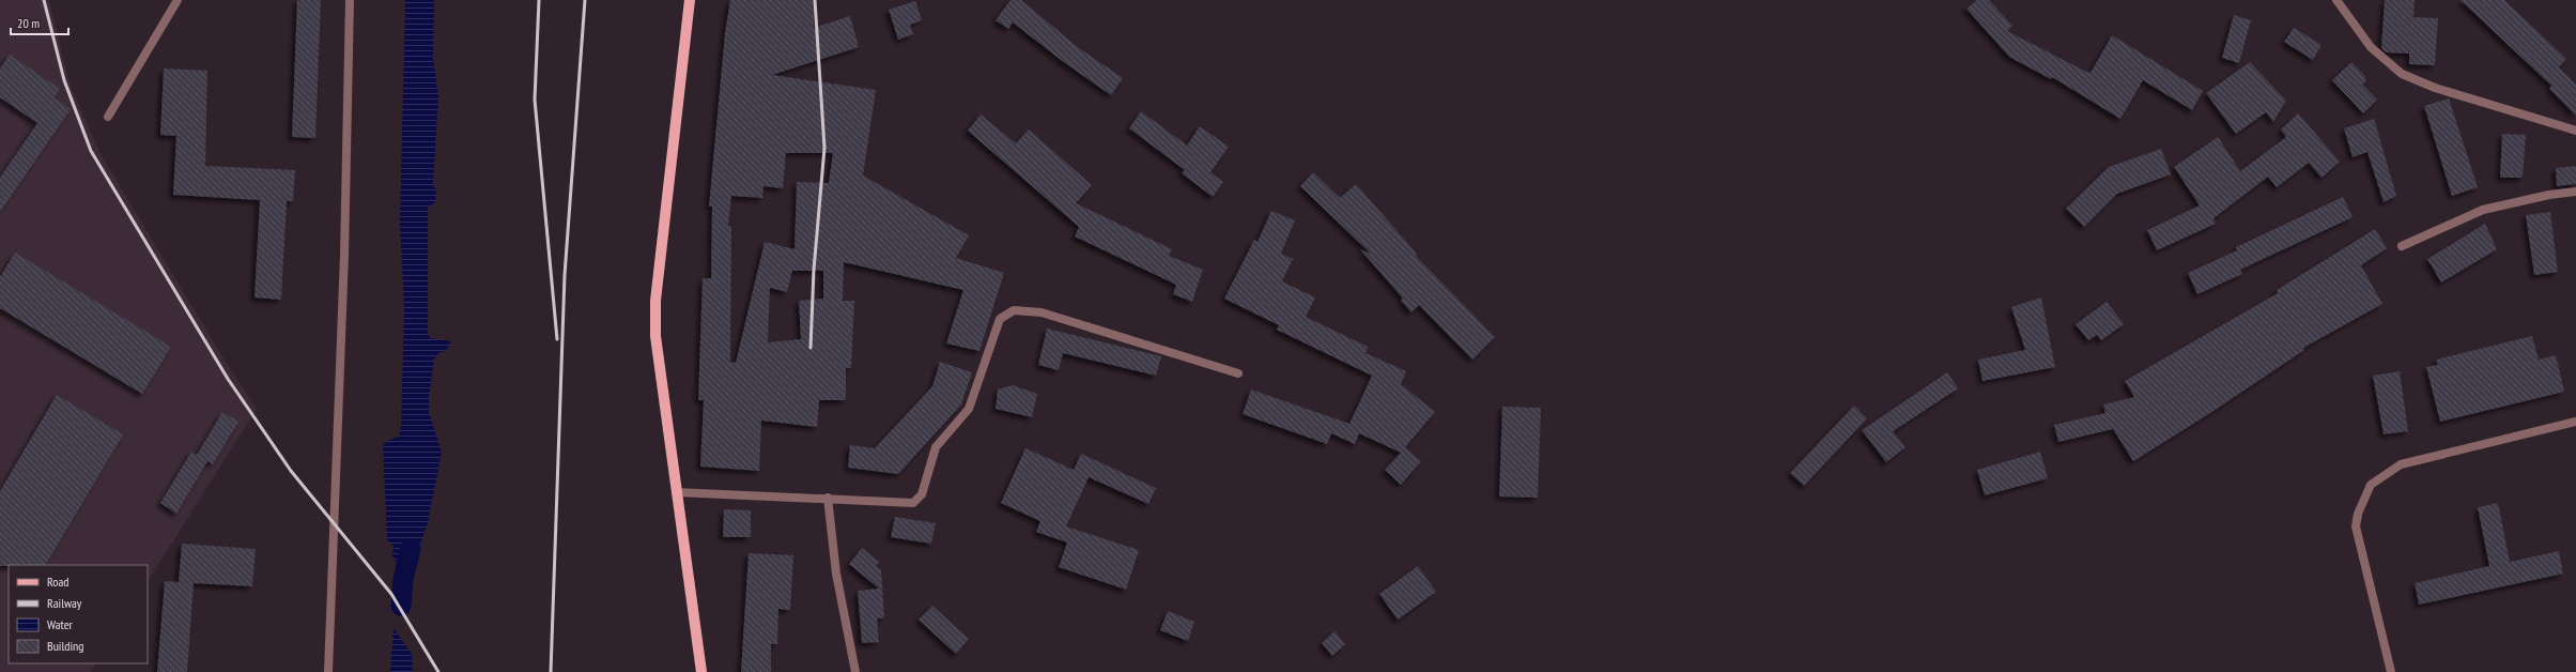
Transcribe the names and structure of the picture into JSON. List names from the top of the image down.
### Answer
{
  "legend": [
    "Road",
    "Railway",
    "Water",
    "Building"
  ],
  "scale_bar": "20 m"
}
